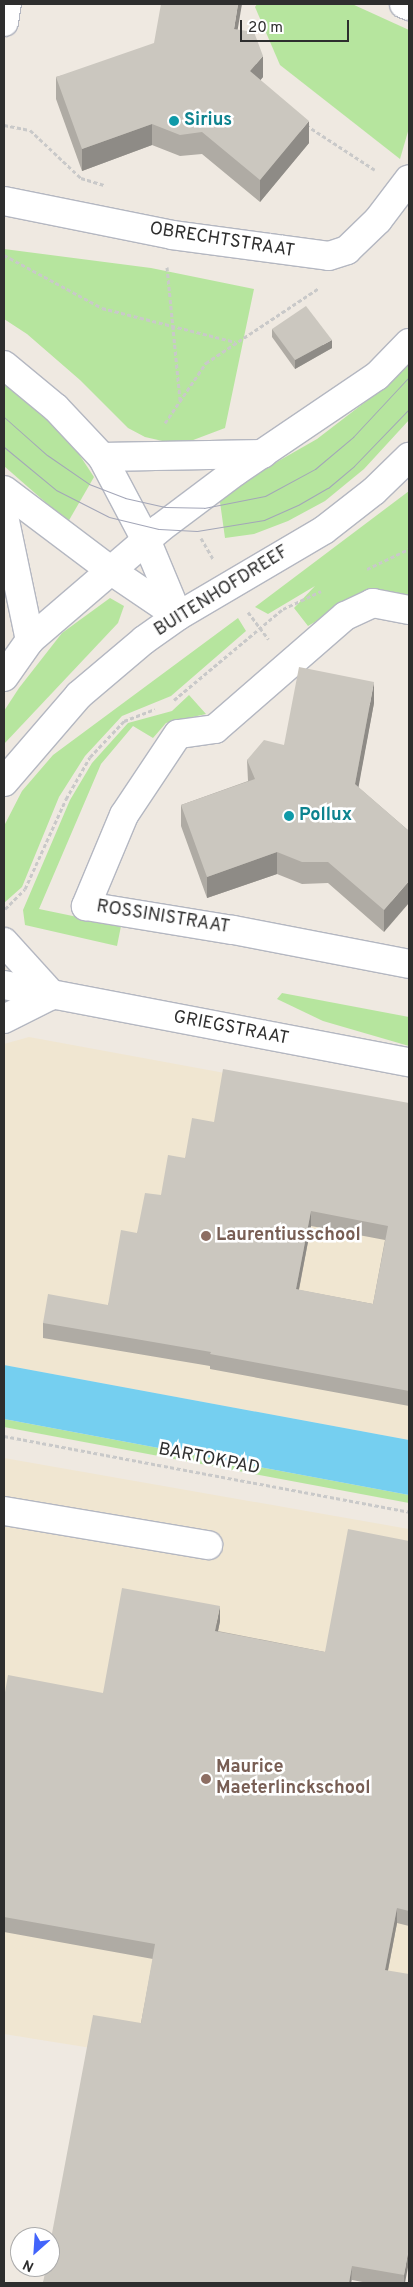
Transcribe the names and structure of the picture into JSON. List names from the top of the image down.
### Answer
{
  "streets": {
    "street": [
      "OBRECHTSTRAAT",
      "BUITENHOFDREEF",
      "ROSSINISTRAAT",
      "GRIEGSTRAAT"
    ],
    "path": ["BARTOKPAD"]
  },
  "places": [
    "Sirius",
    "Pollux",
    "Laurentiusschool",
    "Maurice Maeterlinckschool"
  ],
  "scale_bar": "20 m",
  "north": "bottom left"
}
